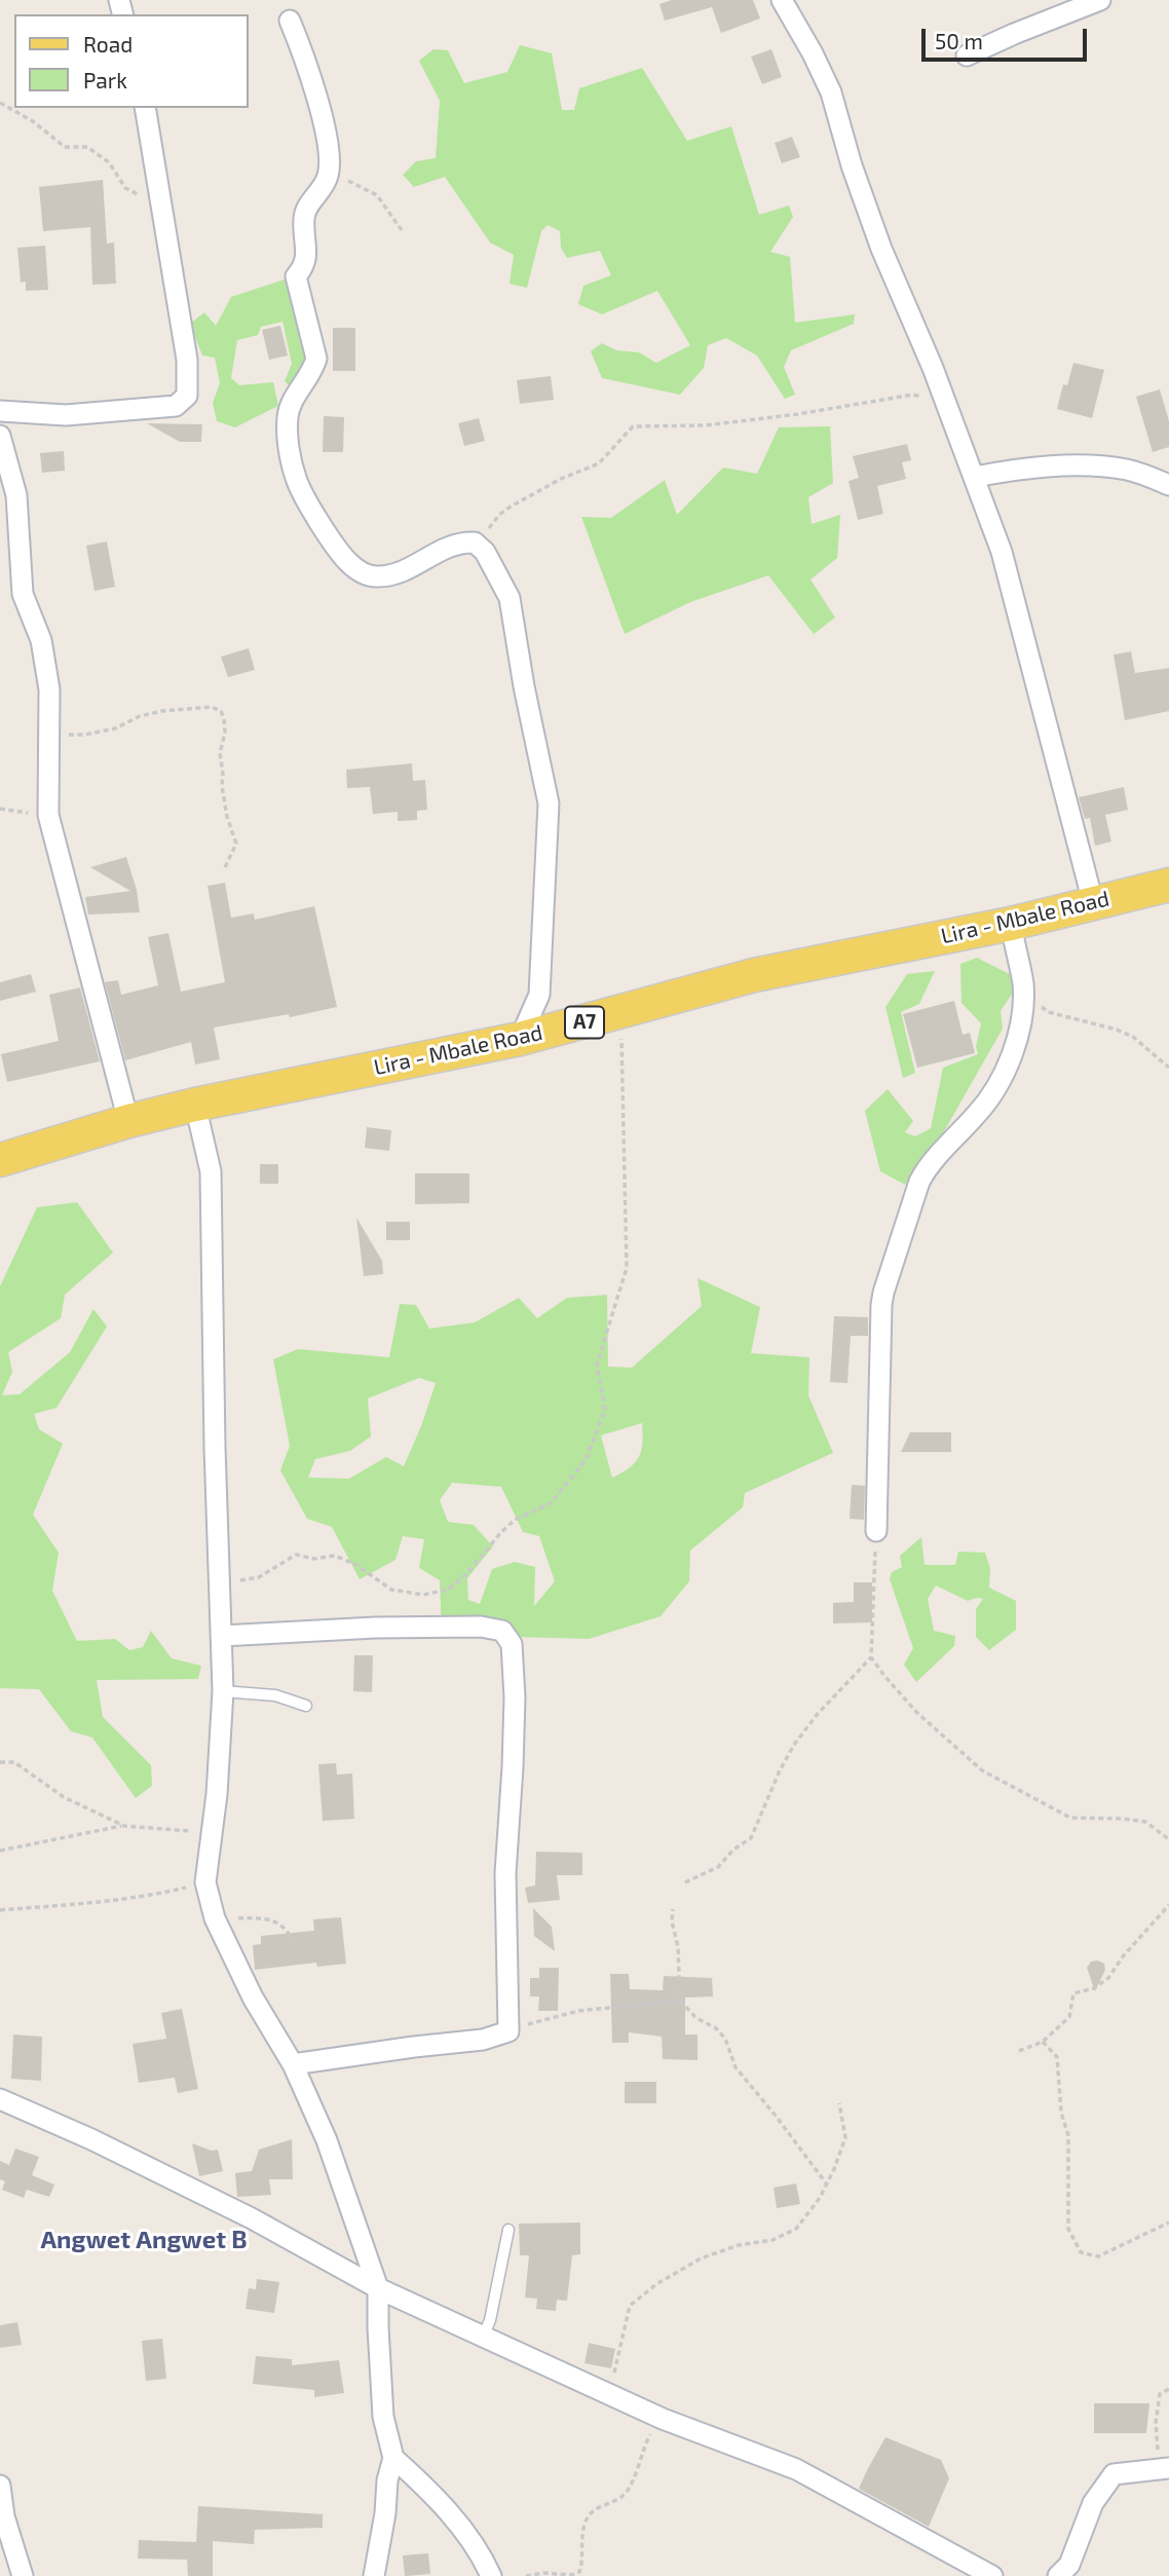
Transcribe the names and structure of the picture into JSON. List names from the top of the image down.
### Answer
{
  "streets": {
    "main road": ["Lira - Mbale Road", "A7"]
  },
  "districts": ["Angwet Angwet B"],
  "legend": ["Road", "Park"],
  "scale_bar": "50 m"
}
